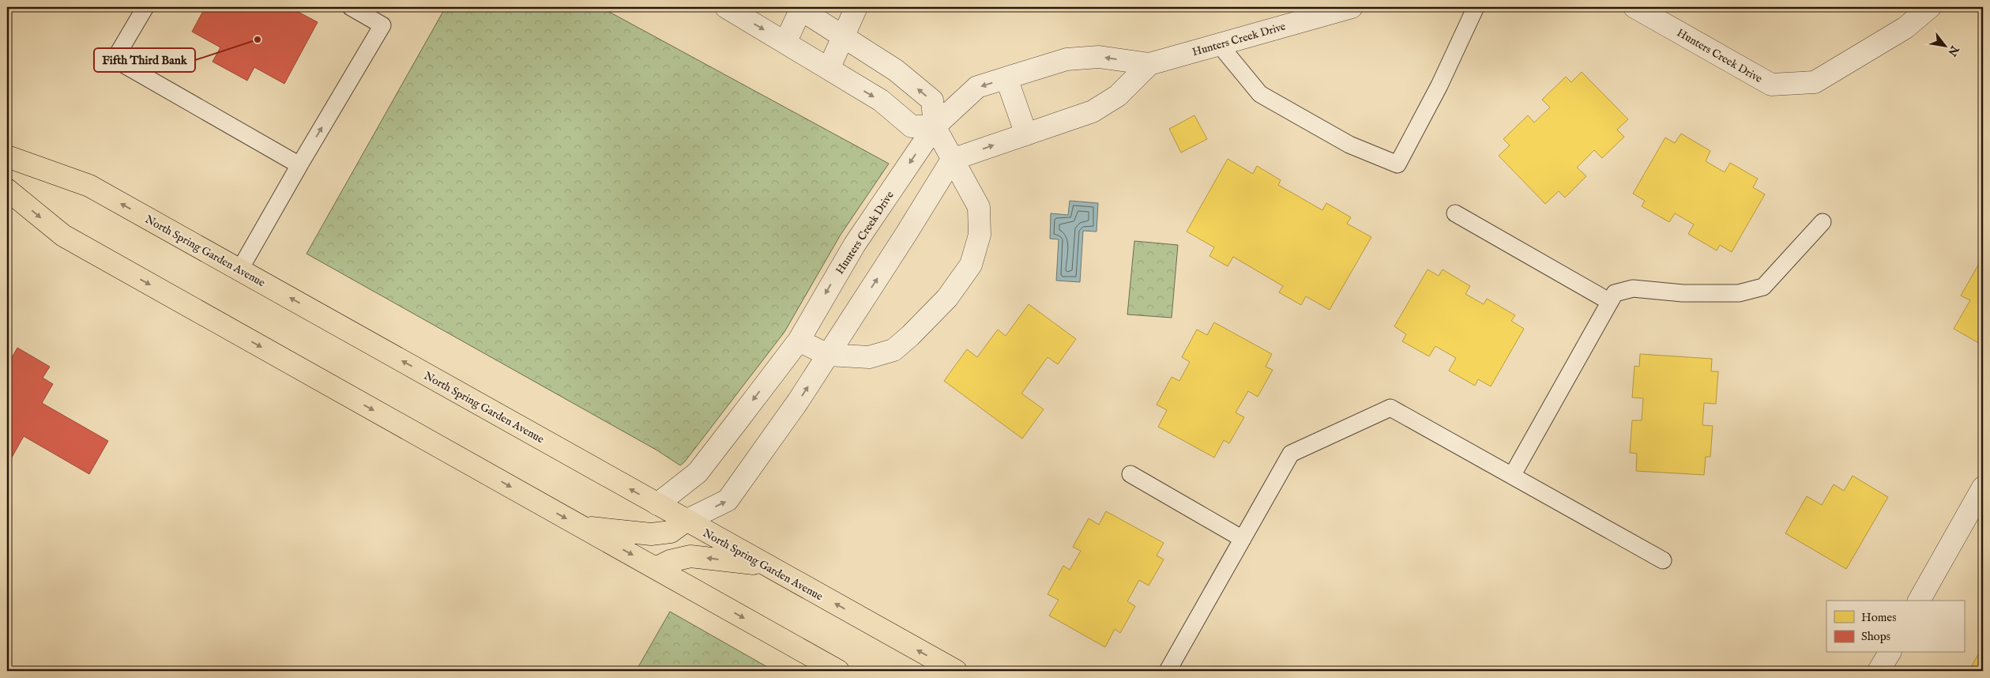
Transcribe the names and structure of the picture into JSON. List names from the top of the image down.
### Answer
{
  "streets": {
    "highway": ["North Spring Garden Avenue"],
    "street": ["Hunters Creek Drive"]
  },
  "crossings": [
    ["Hunters Creek Drive", "North Spring Garden Avenue"]
  ],
  "places": ["Fifth Third Bank"],
  "legend": ["Homes", "Shops"],
  "north": "bottom right"
}
